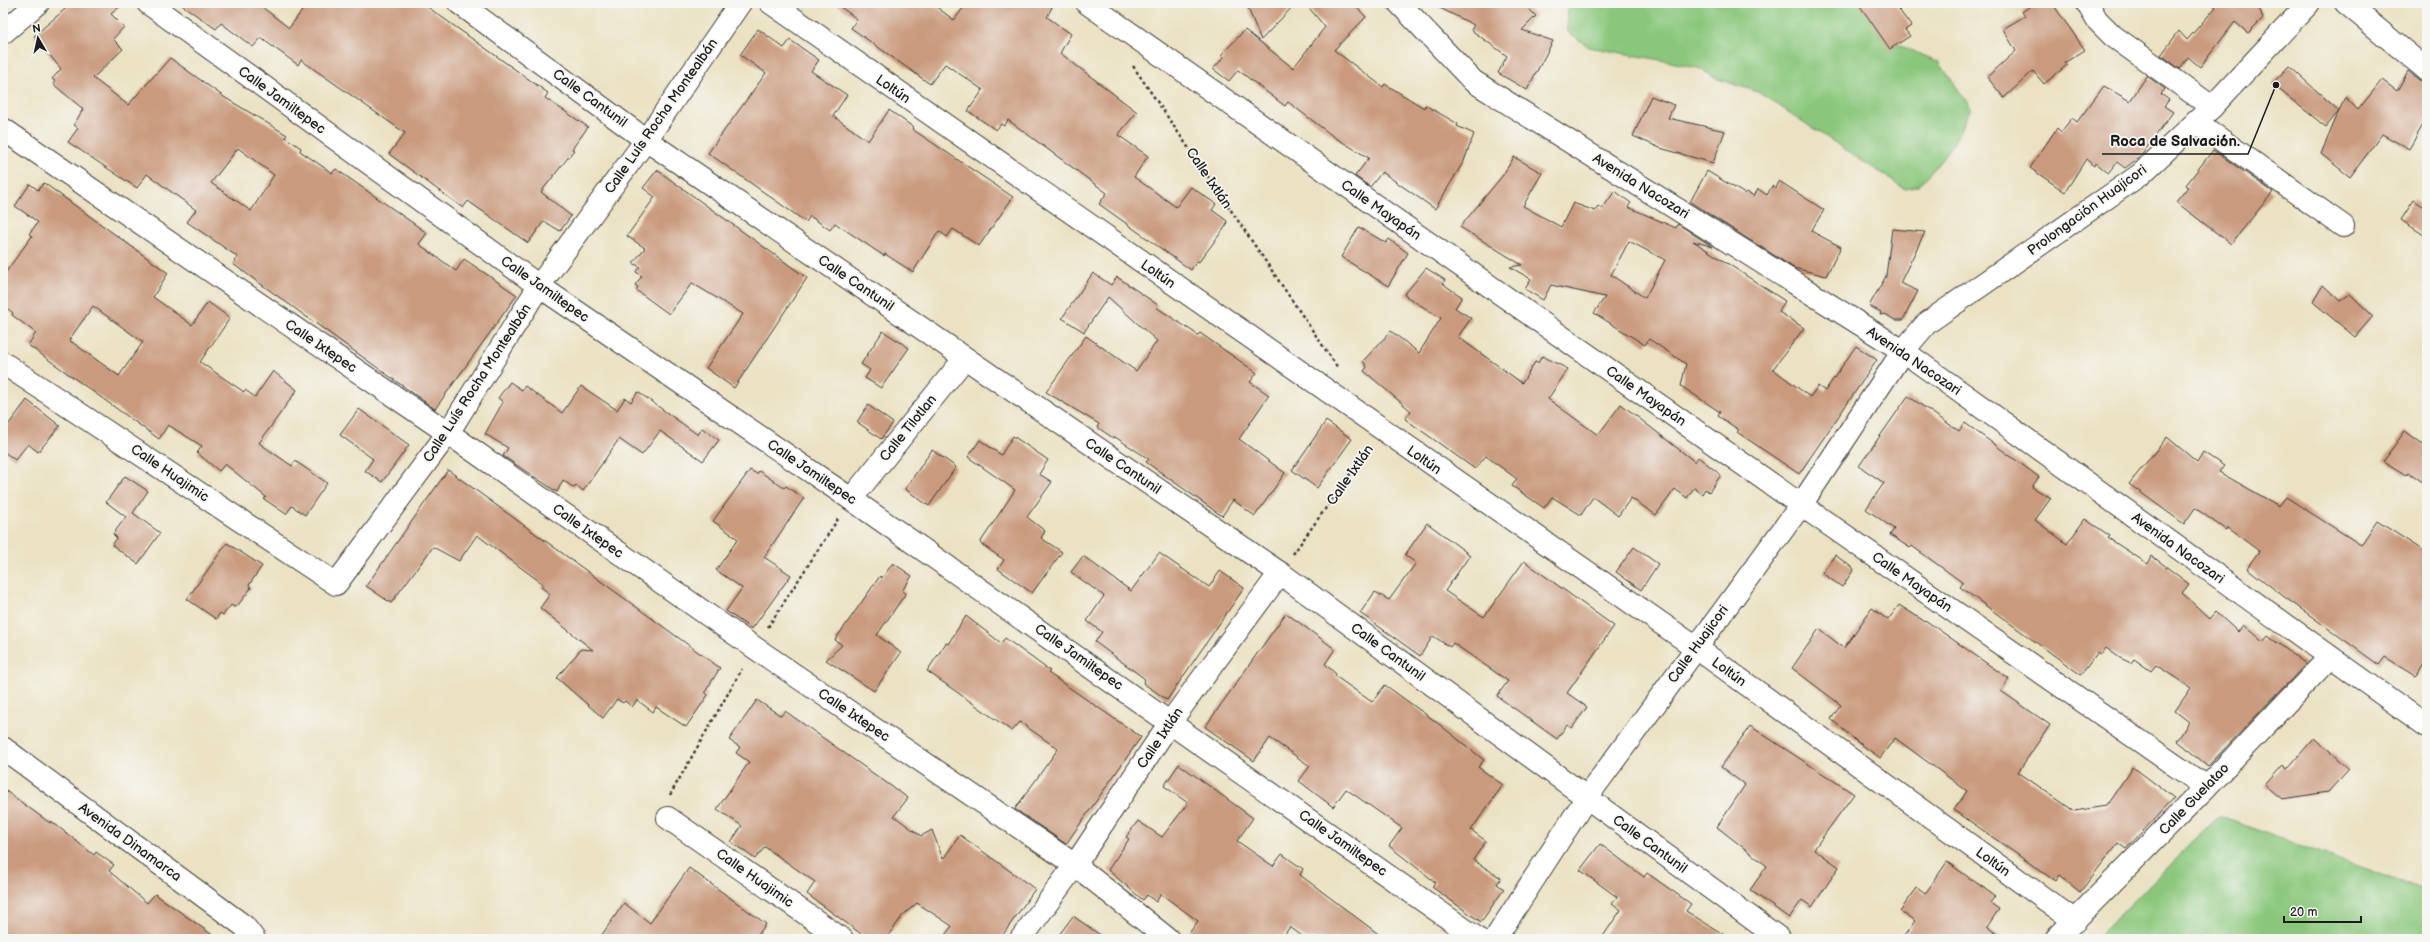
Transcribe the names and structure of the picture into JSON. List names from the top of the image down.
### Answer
{
  "streets": {
    "street": [
      "Loltún",
      "Calle Cantunil",
      "Calle Jamiltepec",
      "Calle Luís Rocha Montealbán",
      "Calle Ixtlán",
      "Avenida Nacozari",
      "Calle Mayapán",
      "Prolongación Huajicori",
      "Calle Ixtepec",
      "Calle Tilotlan",
      "Calle Huajimic",
      "Calle Huajicori",
      "Calle Guelatao",
      "Avenida Dinamarca"
    ]
  },
  "crossings": [
    ["Loltún", "Calle Ixtlán"],
    ["Loltún", "Calle Huajicori"],
    ["Loltún", "Calle Guelatao"],
    ["Calle Cantunil", "Calle Luís Rocha Montealbán"],
    ["Calle Cantunil", "Calle Ixtlán"],
    ["Calle Cantunil", "Calle Tilotlan"],
    ["Calle Cantunil", "Calle Huajicori"],
    ["Calle Jamiltepec", "Calle Luís Rocha Montealbán"],
    ["Calle Jamiltepec", "Calle Ixtlán"],
    ["Calle Jamiltepec", "Calle Tilotlan"],
    ["Calle Luís Rocha Montealbán", "Calle Ixtepec"],
    ["Calle Luís Rocha Montealbán", "Calle Huajimic"],
    ["Calle Ixtlán", "Calle Ixtepec"],
    ["Avenida Nacozari", "Prolongación Huajicori"],
    ["Avenida Nacozari", "Calle Huajicori"],
    ["Avenida Nacozari", "Calle Guelatao"],
    ["Calle Mayapán", "Calle Huajicori"],
    ["Calle Mayapán", "Calle Guelatao"],
    ["Prolongación Huajicori", "Calle Huajicori"]
  ],
  "places": ["Roca de Salvación."],
  "scale_bar": "20 m",
  "north": "top"
}
